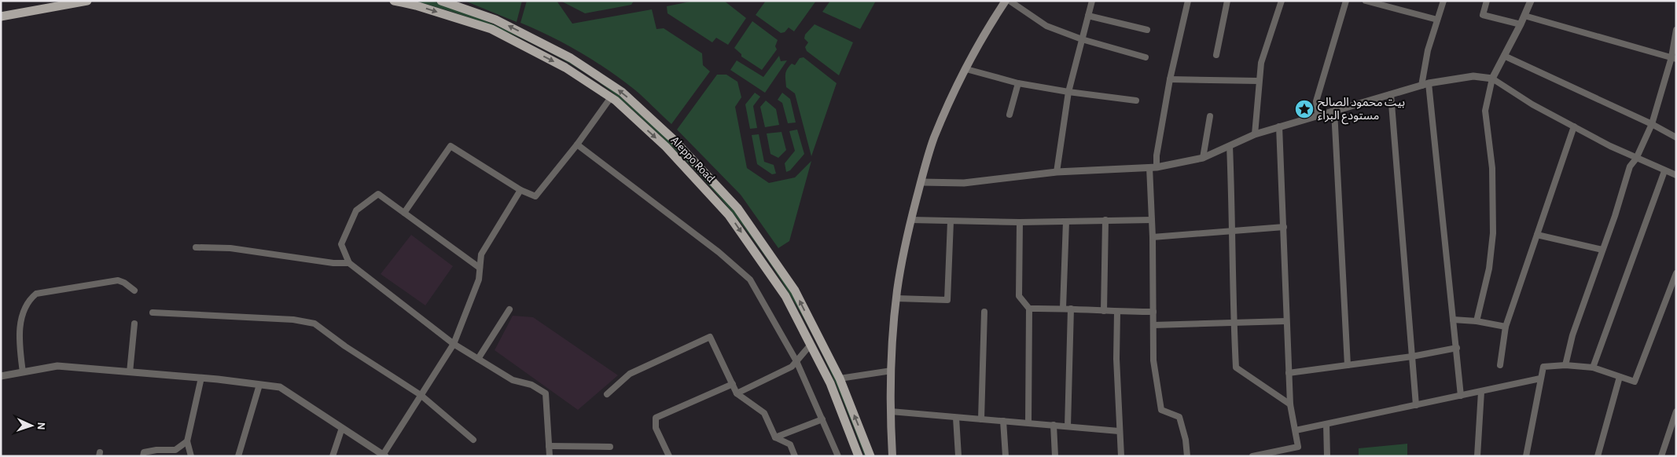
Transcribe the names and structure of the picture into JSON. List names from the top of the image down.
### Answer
{
  "streets": {
    "main road": ["Aleppo Road"]
  },
  "places": {
    "place": ["بيت محمود الصالح مستودع البراء"]
  },
  "north": "right"
}
